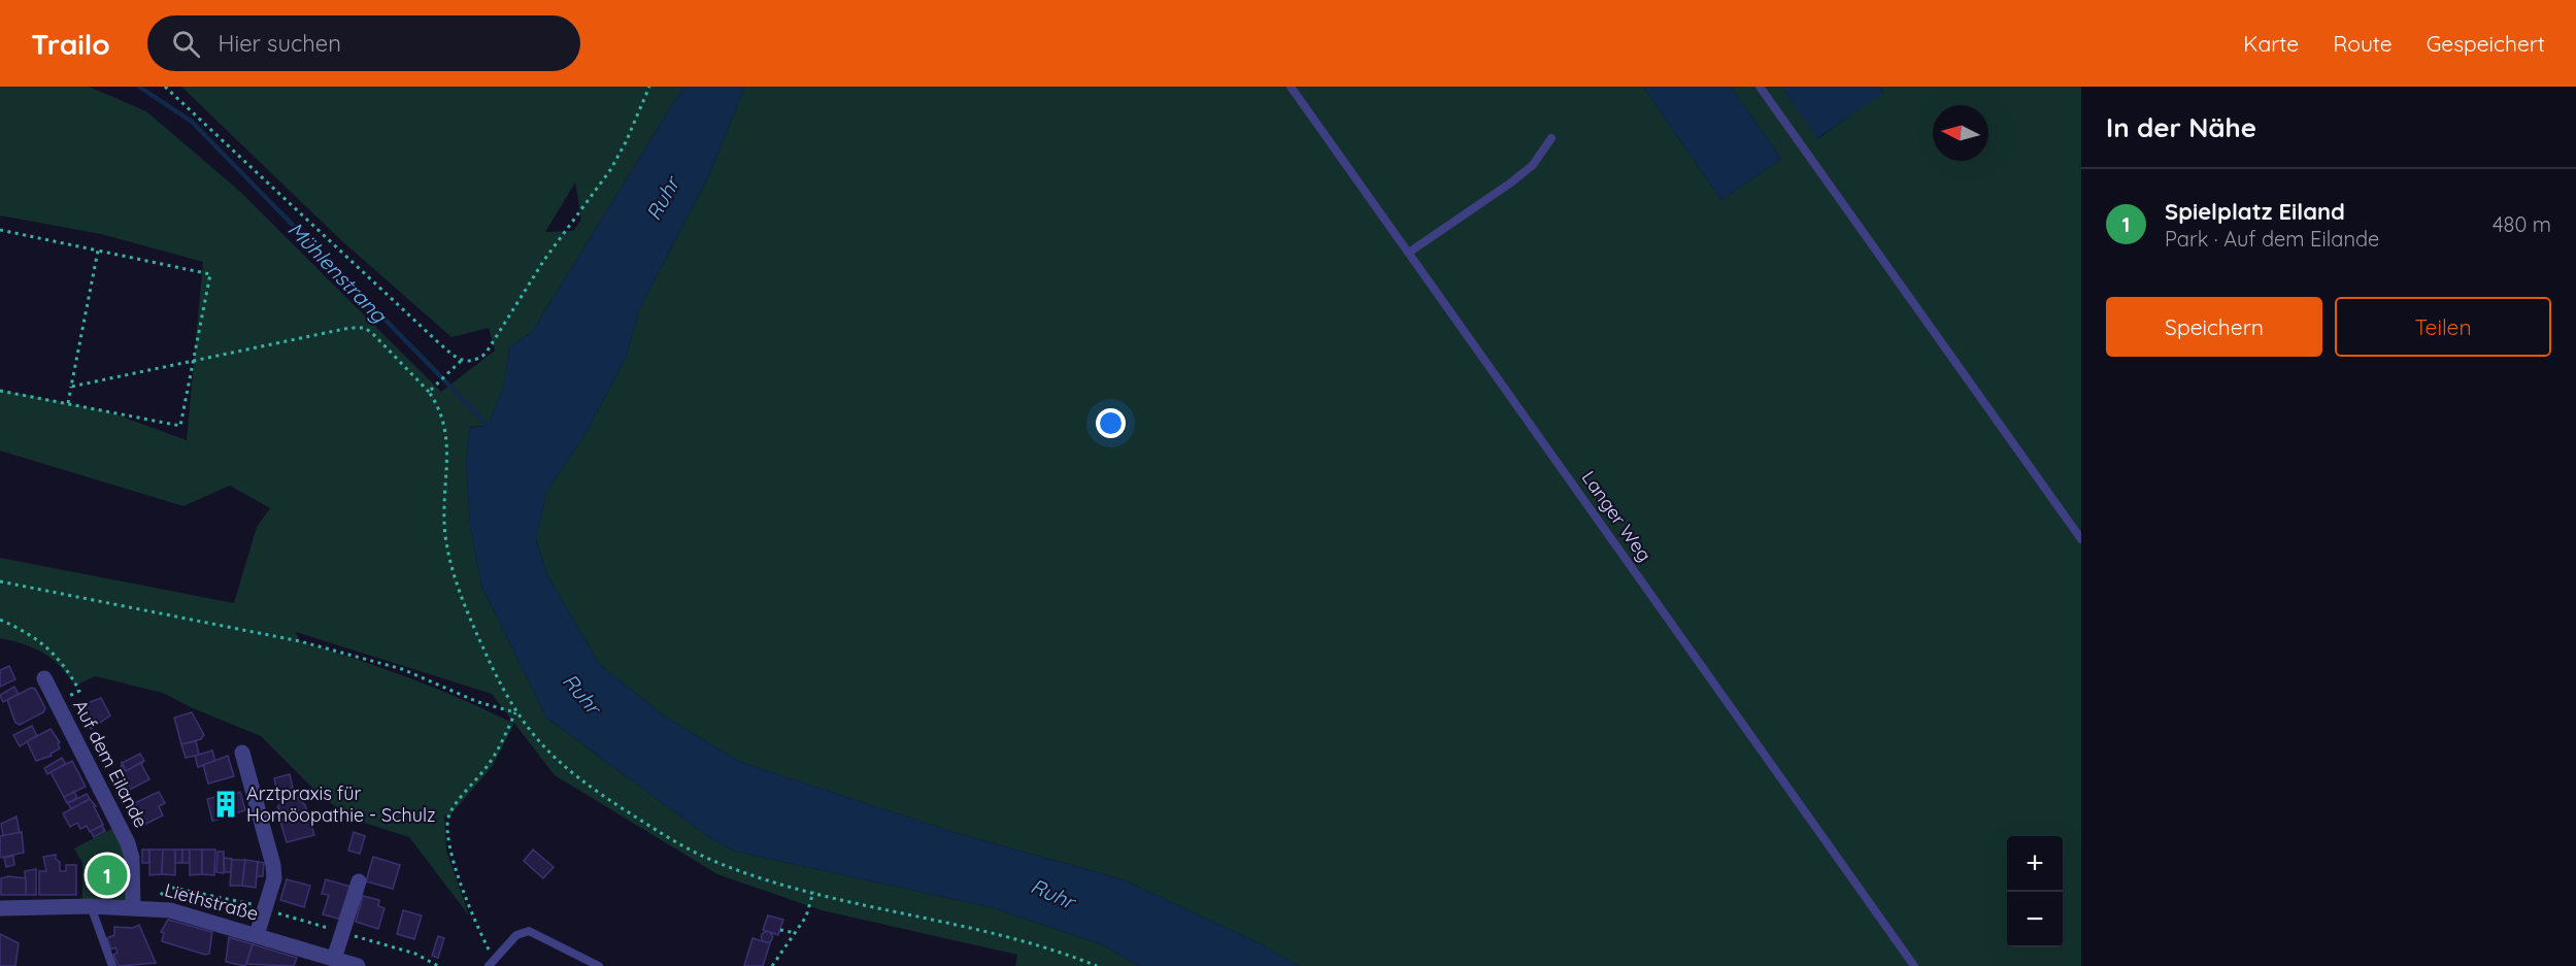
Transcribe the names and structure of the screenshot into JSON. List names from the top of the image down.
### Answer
{
  "streets": {
    "street": ["Auf dem Eilande", "Liethstraße"],
    "lane": ["Langer Weg"]
  },
  "crossings": [
    ["Auf dem Eilande", "Liethstraße"]
  ],
  "water": ["Ruhr", "Mühlenstrang"],
  "places": {
    "building": ["Arztpraxis für Homöopathie - Schulz"]
  },
  "north": "left",
  "page": {
    "header": "Trailo",
    "search": "Hier suchen",
    "nav": ["Karte", "Route", "Gespeichert"],
    "heading": "In der Nähe",
    "list": [
      {
        "mark": "1",
        "name": "Spielplatz Eiland",
        "note": "Park · Auf dem Eilande",
        "value": "480 m"
      }
    ],
    "buttons": ["Speichern", "Teilen"],
    "map_buttons": ["+", "−"],
    "pins": "1"
  }
}
